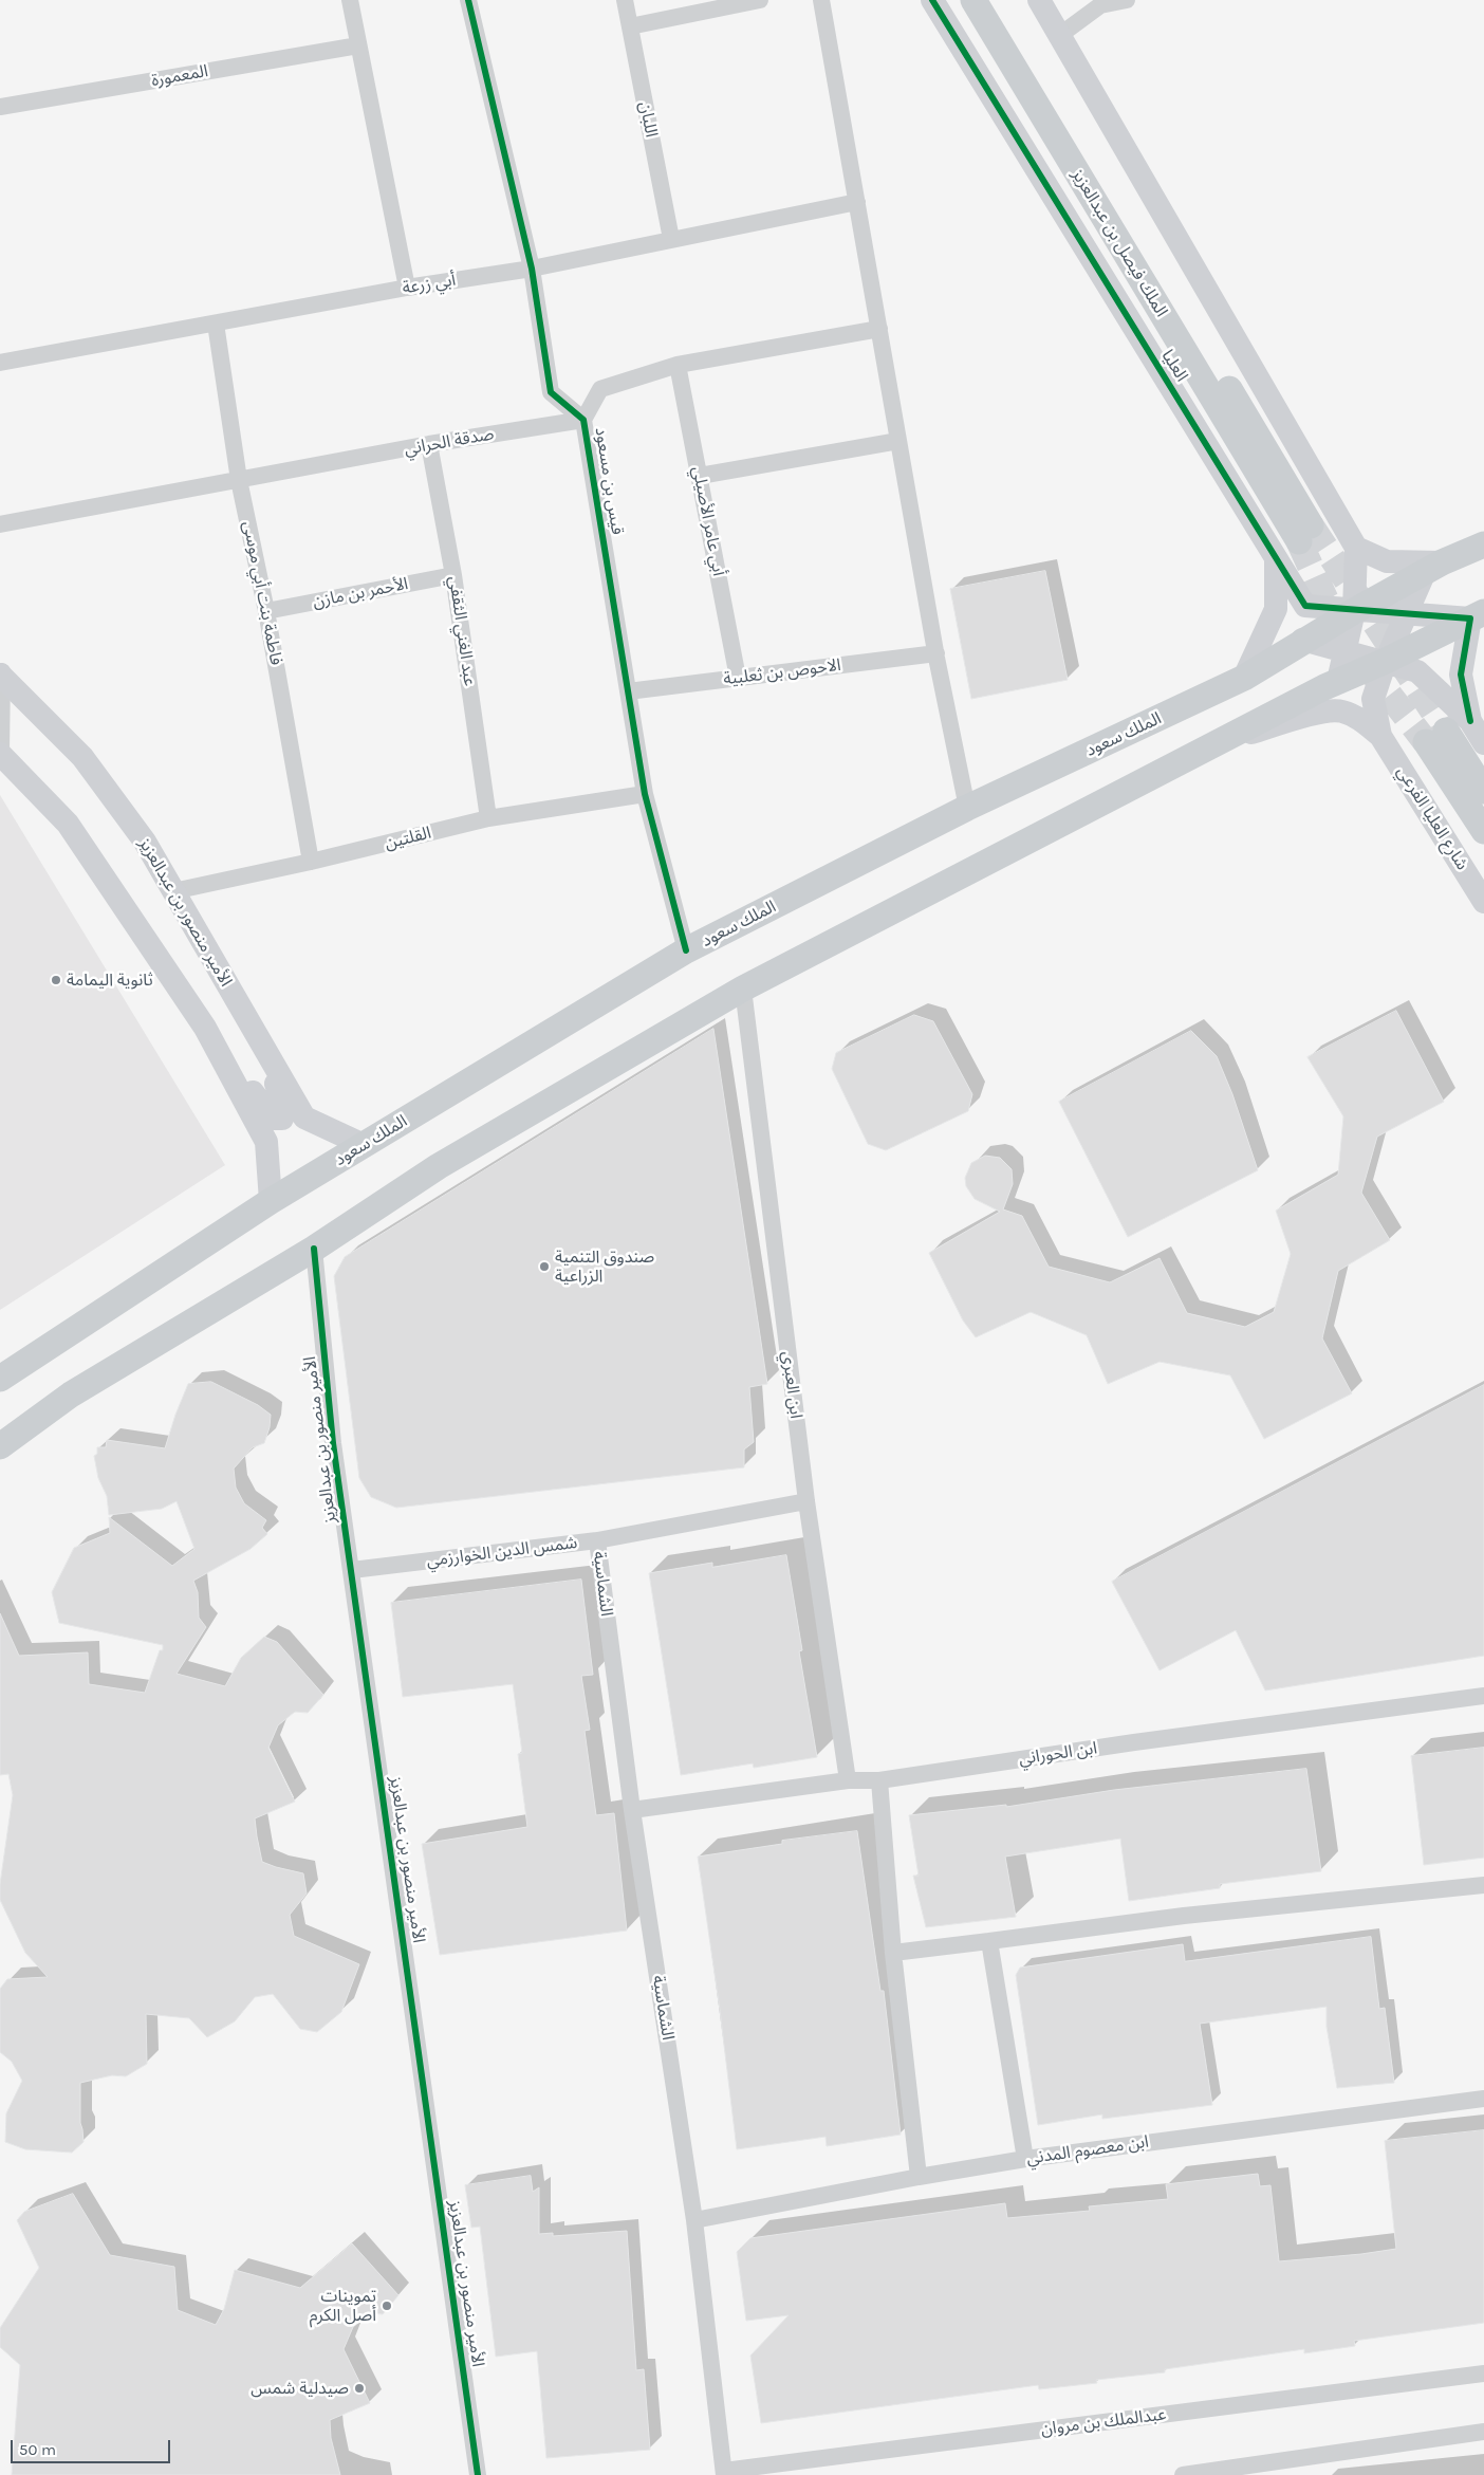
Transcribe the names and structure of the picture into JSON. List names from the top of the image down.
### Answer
{
  "streets": {
    "main road": ["الملك فيصل بن عبدالعزيز", "الملك سعود"],
    "street": [
      "المعمورة",
      "اللبان",
      "أبي زرعة",
      "العليا",
      "صدقة الحراني",
      "قيس بن مسعود",
      "أبي عامر الأصيلي",
      "فاطمة بنت أبي موسى",
      "الأحمر بن مازن",
      "عبد الغني الثقفي",
      "الاحوص بن ثعلبية",
      "شارع العليا الفرعي",
      "القلتين",
      "الأمير منصور بن عبدالعزيز",
      "ابن العبري",
      "شمس الدين الخوارزمي",
      "الشماسية",
      "ابن الحوراني",
      "ابن معصوم المدني",
      "عبدالملك بن مروان"
    ]
  },
  "crossings": [
    ["اللبان", "أبي زرعة"],
    ["أبي زرعة", "قيس بن مسعود"],
    ["أبي زرعة", "فاطمة بنت أبي موسى"],
    ["العليا", "الملك سعود"],
    ["العليا", "شارع العليا الفرعي"],
    ["صدقة الحراني", "قيس بن مسعود"],
    ["صدقة الحراني", "فاطمة بنت أبي موسى"],
    ["صدقة الحراني", "عبد الغني الثقفي"],
    ["قيس بن مسعود", "الاحوص بن ثعلبية"],
    ["قيس بن مسعود", "الملك سعود"],
    ["قيس بن مسعود", "القلتين"],
    ["أبي عامر الأصيلي", "الاحوص بن ثعلبية"],
    ["فاطمة بنت أبي موسى", "الأحمر بن مازن"],
    ["فاطمة بنت أبي موسى", "القلتين"],
    ["الأحمر بن مازن", "عبد الغني الثقفي"],
    ["عبد الغني الثقفي", "القلتين"],
    ["الملك سعود", "شارع العليا الفرعي"],
    ["الملك سعود", "الأمير منصور بن عبدالعزيز"],
    ["القلتين", "الأمير منصور بن عبدالعزيز"],
    ["الأمير منصور بن عبدالعزيز", "شمس الدين الخوارزمي"],
    ["ابن العبري", "شمس الدين الخوارزمي"],
    ["ابن العبري", "ابن الحوراني"],
    ["شمس الدين الخوارزمي", "الشماسية"],
    ["الشماسية", "ابن الحوراني"],
    ["الشماسية", "ابن معصوم المدني"],
    ["الشماسية", "عبدالملك بن مروان"]
  ],
  "places": [
    "ثانوية اليمامة",
    "صندوق التنمية الزراعية",
    "تموينات أصل الكرم",
    "صيدلية شمس"
  ],
  "scale_bar": "50 m"
}
